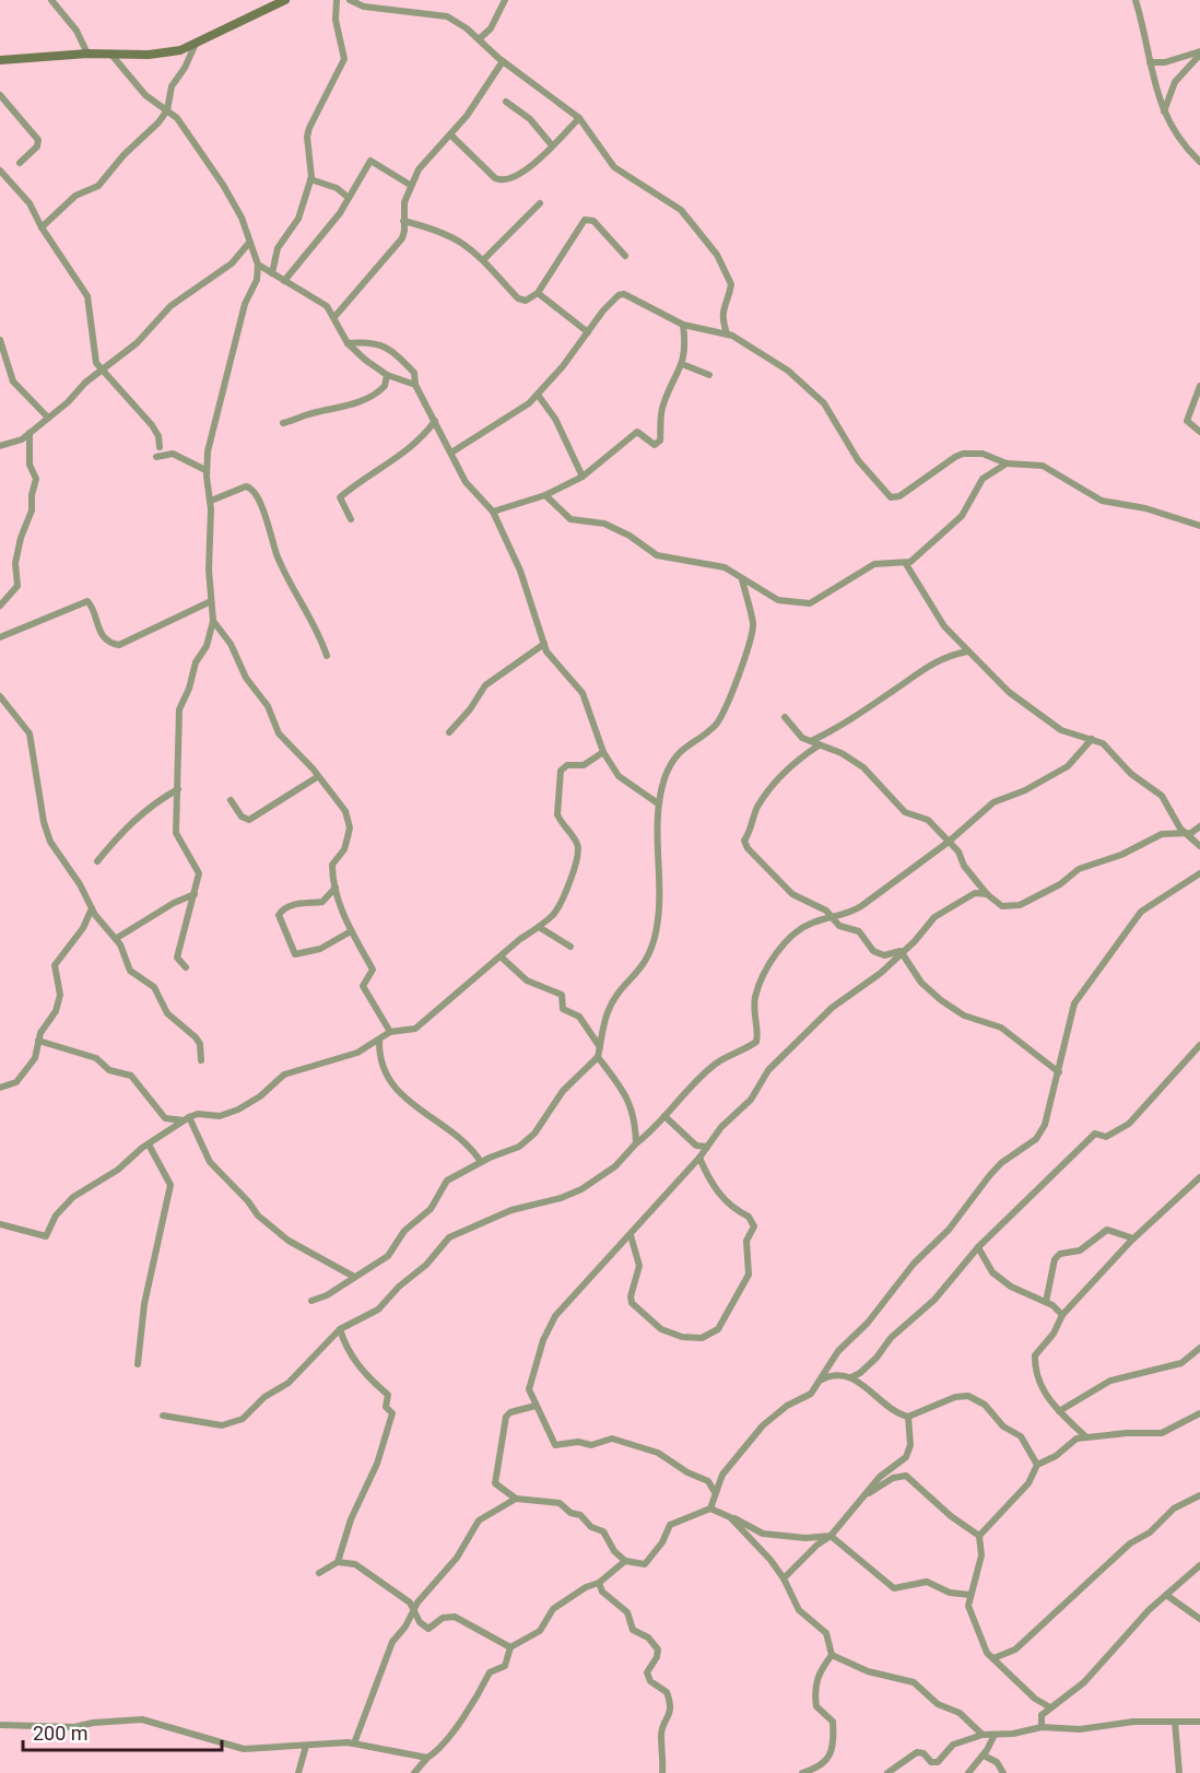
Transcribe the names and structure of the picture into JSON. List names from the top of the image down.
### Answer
{
  "scale_bar": "200 m"
}
